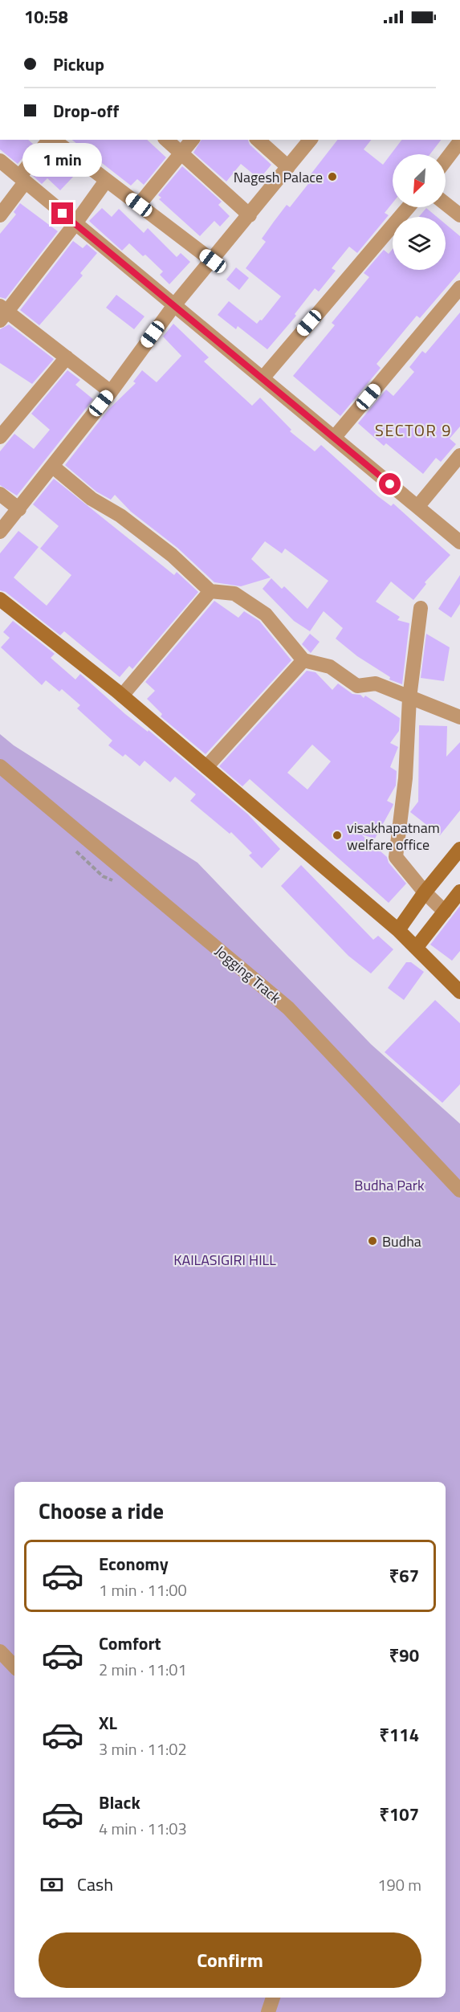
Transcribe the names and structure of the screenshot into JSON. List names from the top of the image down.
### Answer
{
  "districts": ["SECTOR 9"],
  "parks": ["Budha Park", "KAILASIGIRI HILL"],
  "places": ["Nagesh Palace", "visakhapatnam welfare office", "Budha"],
  "north": "bottom left",
  "page": {
    "status": "10:58",
    "banner": ["Pickup", "Drop-off"],
    "bubble": "1 min",
    "heading": "Choose a ride",
    "list": [
      {
        "name": "Economy",
        "note": "1 min · 11:00",
        "value": "₹67"
      },
      {
        "name": "Comfort",
        "note": "2 min · 11:01",
        "value": "₹90"
      },
      {
        "name": "XL",
        "note": "3 min · 11:02",
        "value": "₹114"
      },
      {
        "name": "Black",
        "note": "4 min · 11:03",
        "value": "₹107"
      }
    ],
    "pay": ["Cash", "190 m"],
    "buttons": "Confirm"
  }
}
